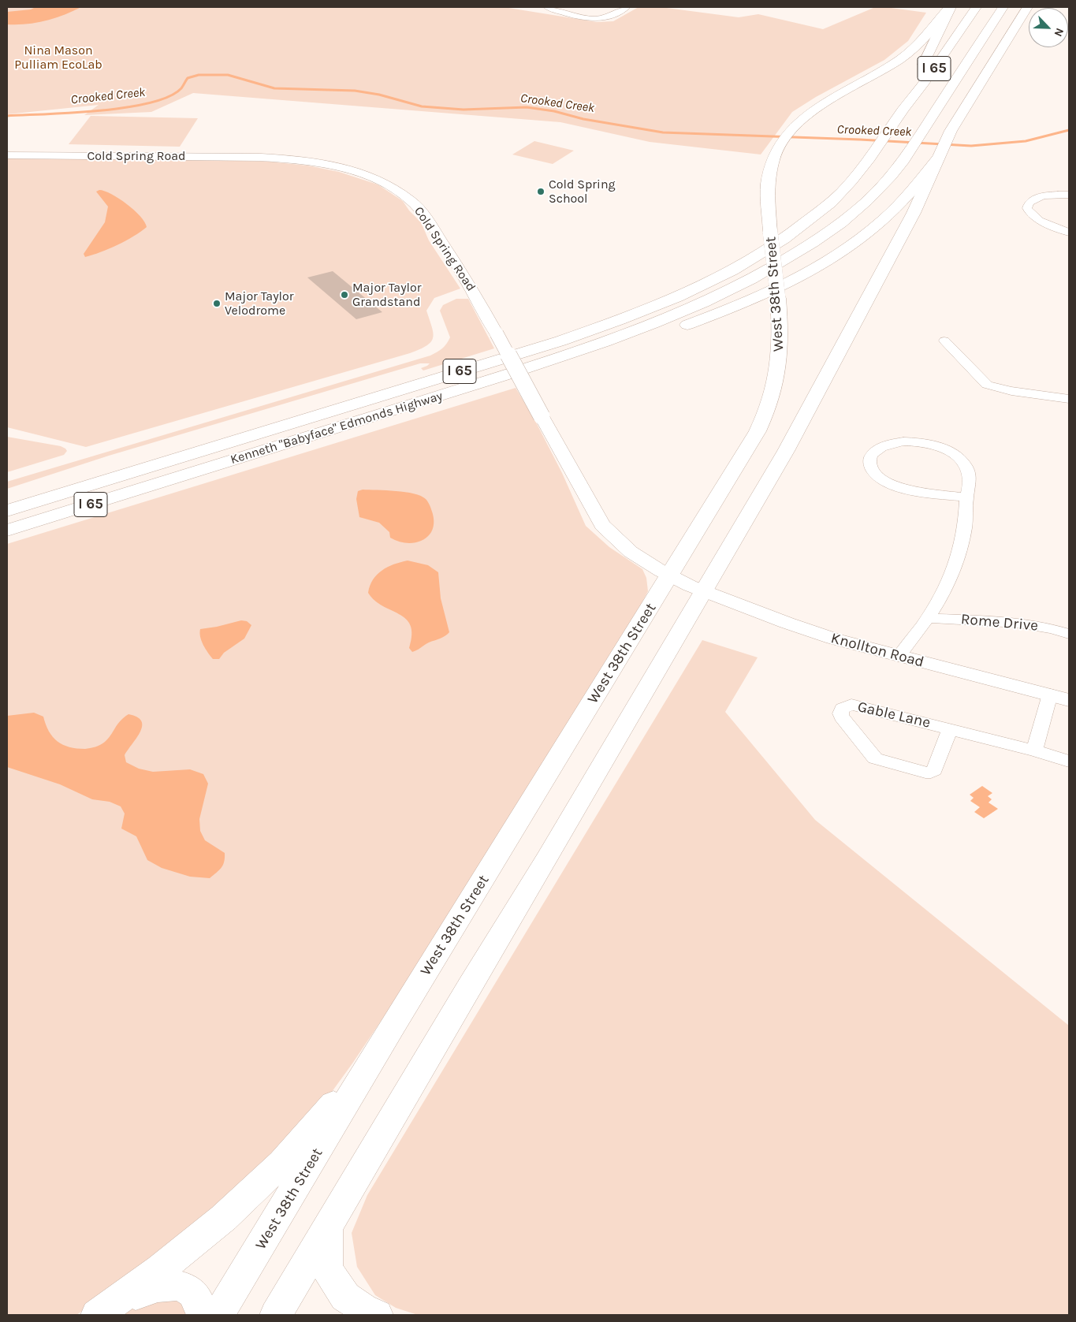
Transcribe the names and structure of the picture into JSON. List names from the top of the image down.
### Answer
{
  "streets": {
    "main road": ["I 65", "West 38th Street", "Kenneth \"Babyface\" Edmonds Highway"],
    "street": [
      "Cold Spring Road",
      "Rome Drive",
      "Knollton Road",
      "Gable Lane"
    ]
  },
  "crossings": [
    ["Cold Spring Road", "West 38th Street"],
    ["Cold Spring Road", "Knollton Road"],
    ["West 38th Street", "Knollton Road"]
  ],
  "water": ["Crooked Creek"],
  "parks": ["Nina Mason Pulliam EcoLab"],
  "places": ["Cold Spring School", "Major Taylor Grandstand", "Major Taylor Velodrome"],
  "north": "bottom right"
}
